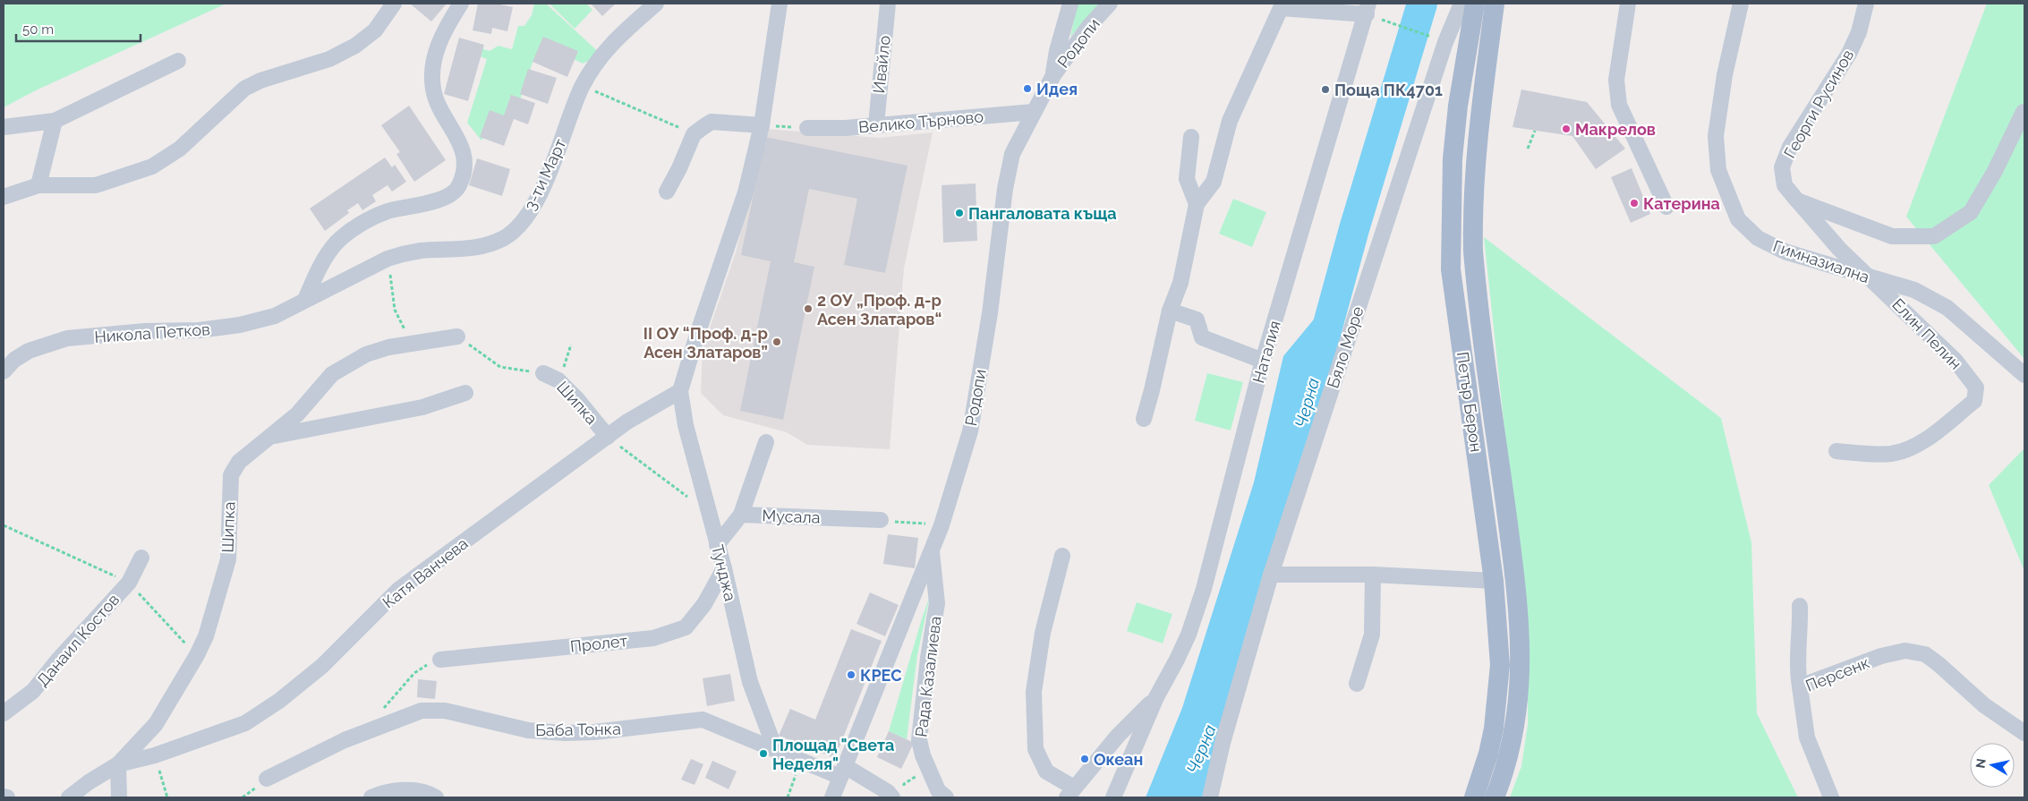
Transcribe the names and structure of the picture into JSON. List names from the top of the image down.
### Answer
{
  "streets": {
    "main road": ["Петър Берон"],
    "street": [
      "Родопи",
      "Ивайло",
      "Георги Русинов",
      "Велико Търново",
      "3-ти Март",
      "Гимназиална",
      "Никола Петков",
      "Елин Пелин",
      "Бяло Море",
      "Наталия",
      "Шипка",
      "Мусала",
      "Катя Ванчева",
      "Тунджа",
      "Данаил Костов",
      "Пролет",
      "Персенк",
      "Рада Казалиева",
      "Баба Тонка"
    ]
  },
  "crossings": [
    ["Родопи", "Велико Търново"],
    ["Родопи", "Рада Казалиева"],
    ["Родопи", "Баба Тонка"],
    ["Ивайло", "Велико Търново"],
    ["Георги Русинов", "Гимназиална"],
    ["Георги Русинов", "Елин Пелин"],
    ["3-ти Март", "Никола Петков"],
    ["Гимназиална", "Елин Пелин"],
    ["Шипка", "Катя Ванчева"],
    ["Мусала", "Тунджа"],
    ["Катя Ванчева", "Тунджа"],
    ["Тунджа", "Пролет"],
    ["Тунджа", "Баба Тонка"]
  ],
  "water": ["Черна"],
  "places": [
    "Идея",
    "Поща ПК4701",
    "Макрелов",
    "Катерина",
    "Пангаловата къща",
    "2 ОУ „Проф. д-р Асен Златаров“",
    "II ОУ “Проф. д-р Асен Златаров”",
    "КРЕС",
    "Площад \"Света Неделя\"",
    "Океан"
  ],
  "scale_bar": "50 m",
  "north": "left"
}
